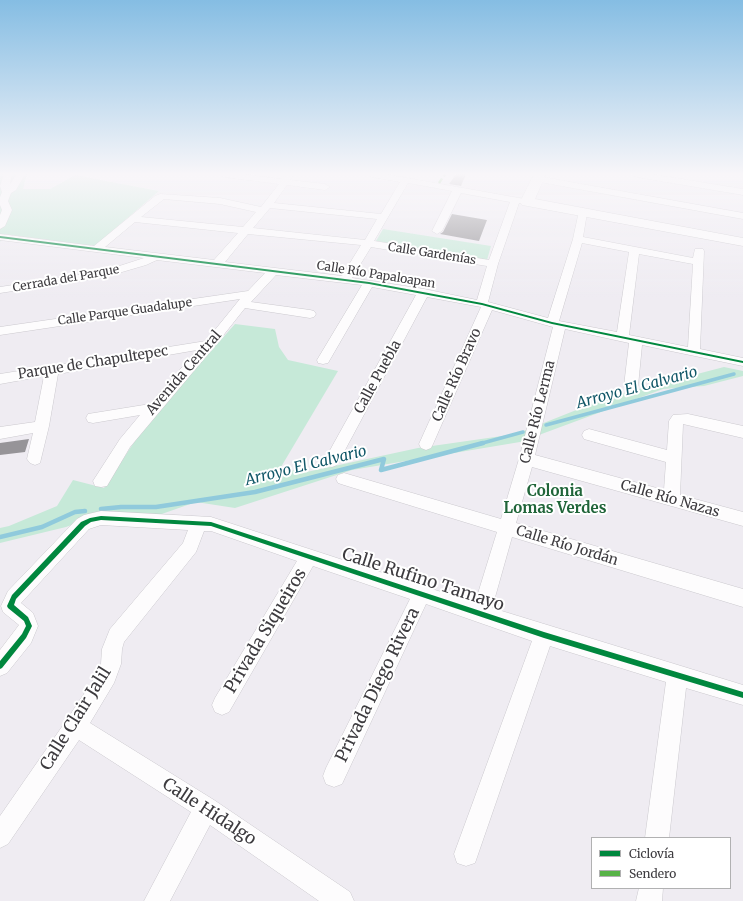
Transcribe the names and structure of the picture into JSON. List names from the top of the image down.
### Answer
{
  "streets": {
    "street": [
      "Calle Gardenías",
      "Calle Río Papaloapan",
      "Cerrada del Parque",
      "Calle Parque Guadalupe",
      "Parque de Chapultepec",
      "Avenida Central",
      "Calle Río Bravo",
      "Calle Puebla",
      "Calle Río Lerma",
      "Calle Río Nazas",
      "Calle Río Jordán",
      "Calle Rufino Tamayo",
      "Privada Siqueiros",
      "Privada Diego Rivera",
      "Calle Clair Jalil",
      "Calle Hidalgo"
    ]
  },
  "crossings": [
    ["Calle Gardenías", "Calle Río Bravo"],
    ["Calle Río Papaloapan", "Cerrada del Parque"],
    ["Calle Río Papaloapan", "Avenida Central"],
    ["Calle Río Papaloapan", "Calle Río Bravo"],
    ["Calle Río Papaloapan", "Calle Puebla"],
    ["Calle Río Papaloapan", "Calle Río Lerma"],
    ["Calle Parque Guadalupe", "Avenida Central"],
    ["Parque de Chapultepec", "Avenida Central"],
    ["Calle Río Lerma", "Calle Río Nazas"],
    ["Calle Río Lerma", "Calle Río Jordán"],
    ["Calle Río Lerma", "Calle Rufino Tamayo"],
    ["Calle Rufino Tamayo", "Privada Siqueiros"],
    ["Calle Rufino Tamayo", "Privada Diego Rivera"],
    ["Calle Rufino Tamayo", "Calle Clair Jalil"],
    ["Calle Clair Jalil", "Calle Hidalgo"]
  ],
  "districts": ["Colonia Lomas Verdes"],
  "water": ["Arroyo El Calvario"],
  "legend": ["Ciclovía", "Sendero"]
}
